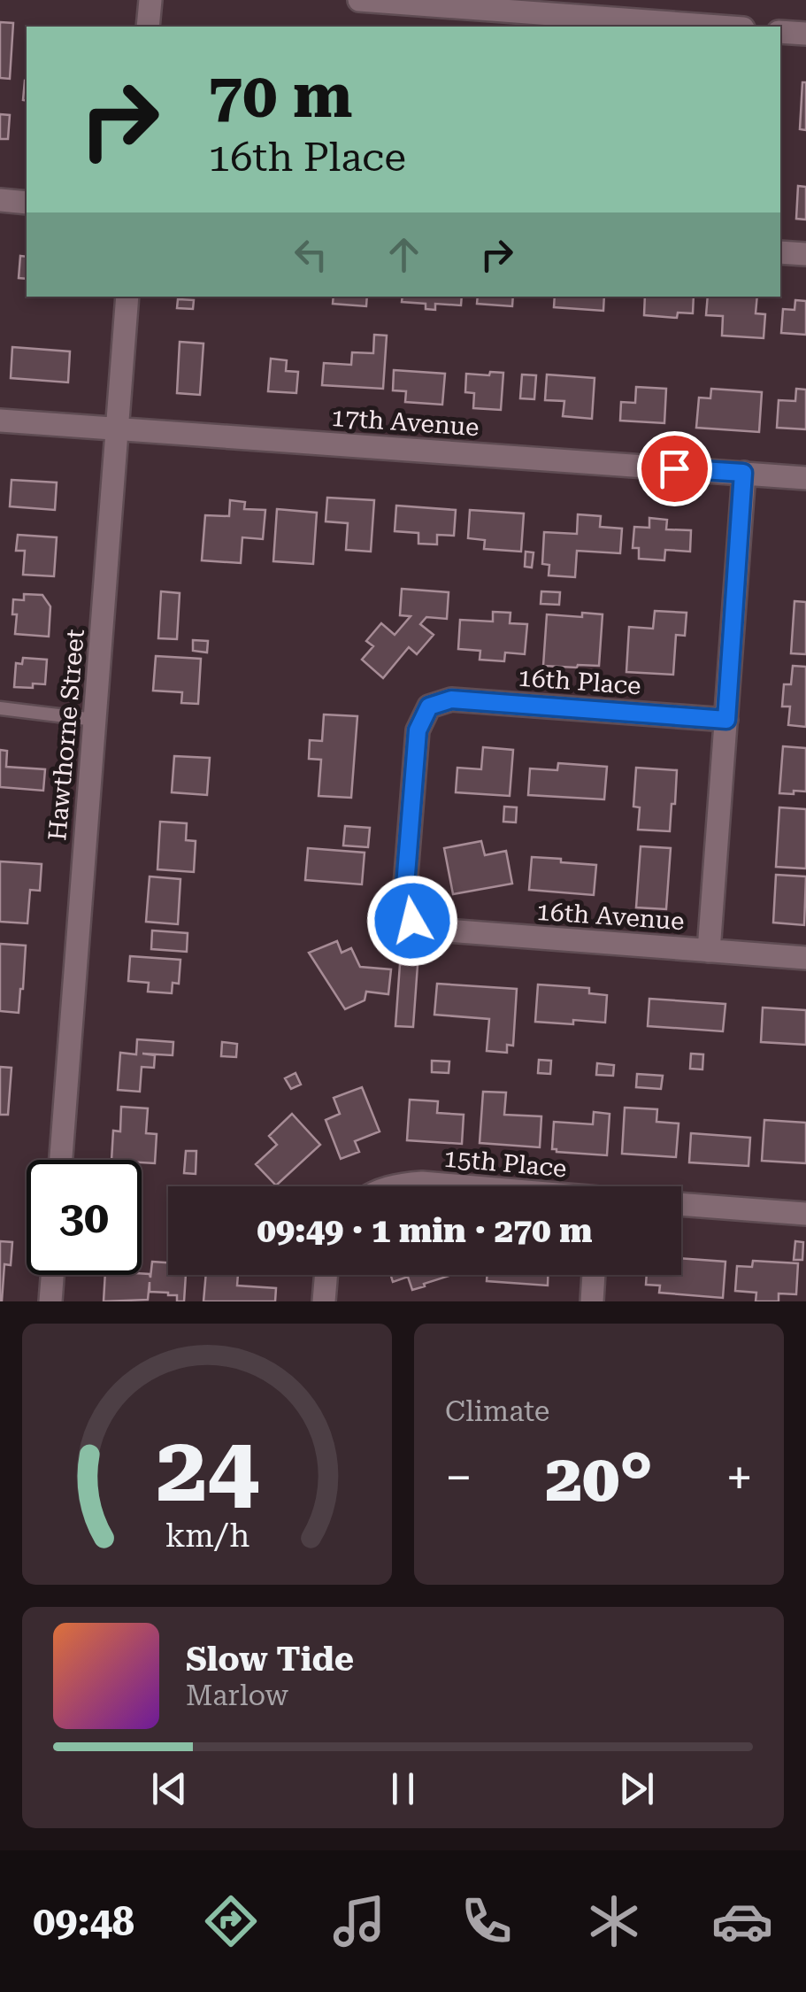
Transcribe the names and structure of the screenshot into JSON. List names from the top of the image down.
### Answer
{
  "streets": {
    "street": [
      "17th Avenue",
      "16th Place",
      "Hawthorne Street",
      "16th Avenue",
      "15th Place"
    ]
  },
  "crossings": [
    ["17th Avenue", "Hawthorne Street"],
    ["16th Place", "16th Avenue"]
  ],
  "page": {
    "turn": ["70 m", "16th Place"],
    "limit": "30",
    "trip": "09:49 · 1 min · 270 m",
    "tile": "Climate",
    "heat": ["−", "20°", "+"],
    "song": ["Slow Tide", "Marlow"],
    "tabs": "09:48",
    "gauge": ["24", "km/h"]
  }
}
